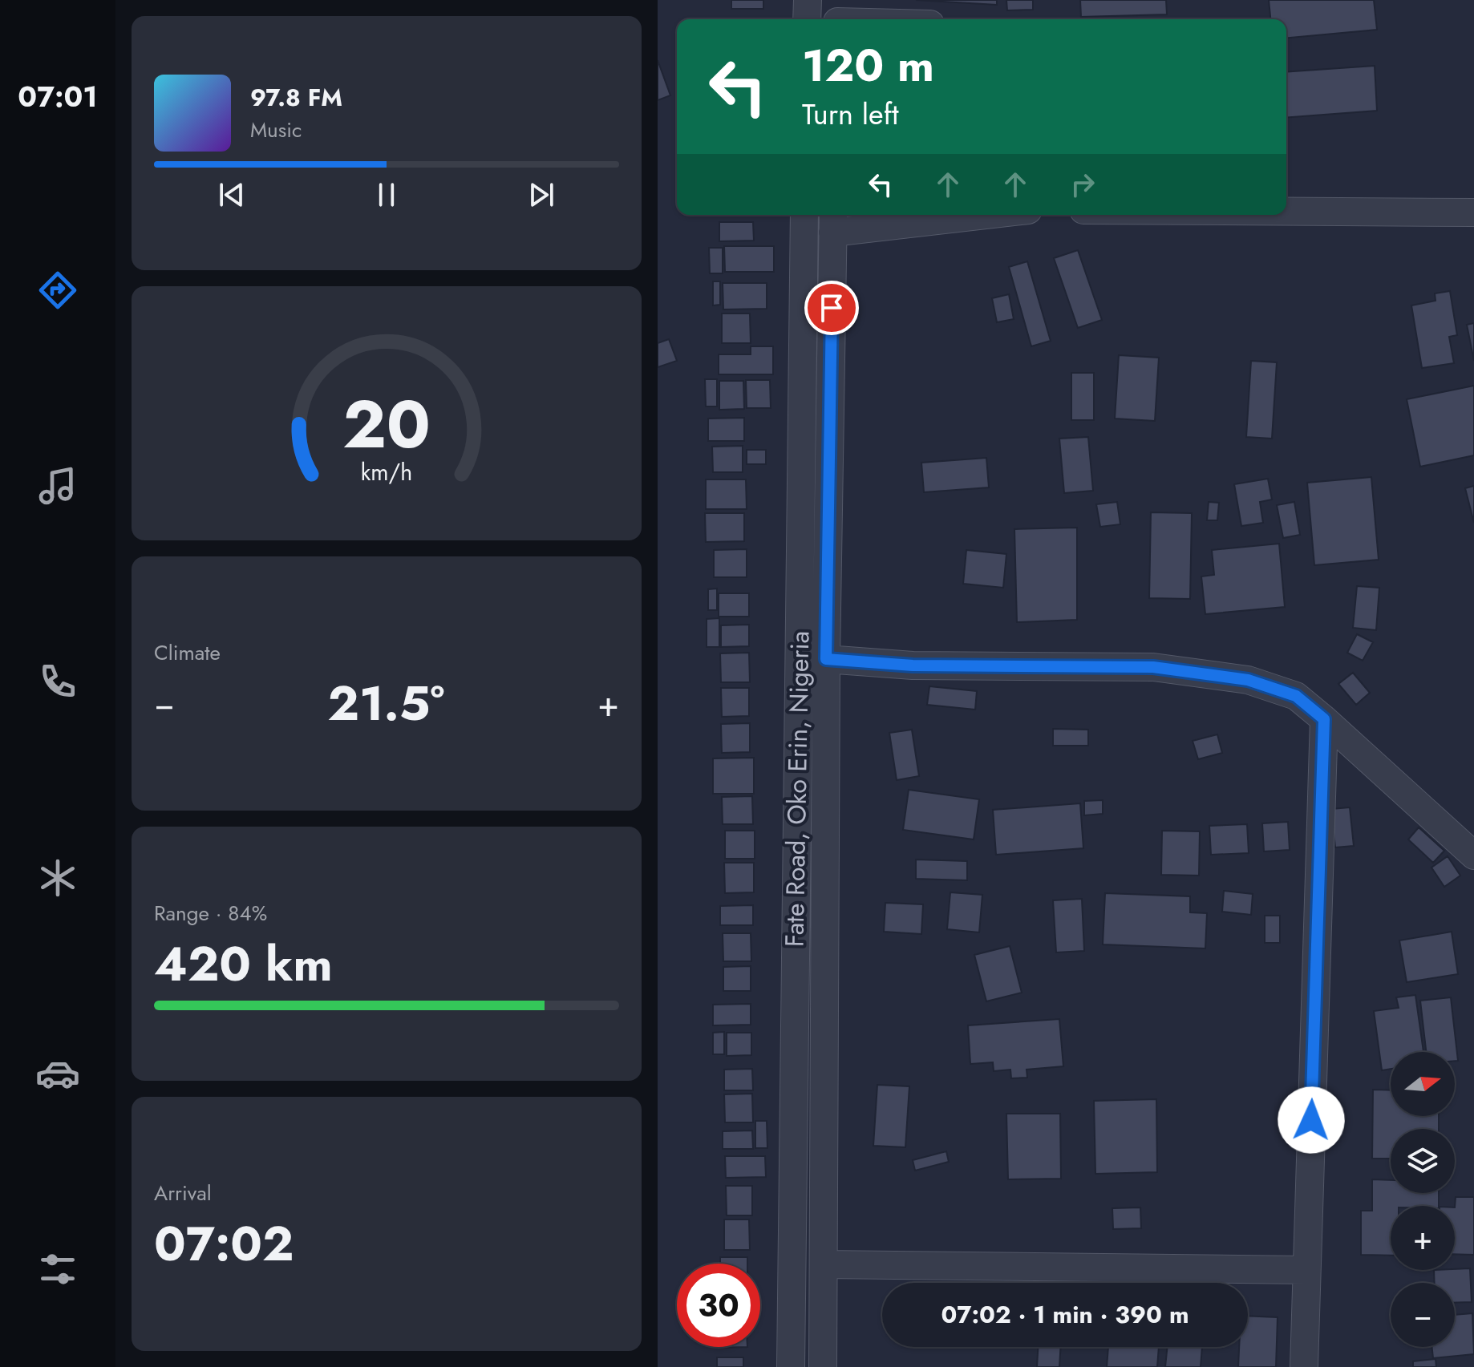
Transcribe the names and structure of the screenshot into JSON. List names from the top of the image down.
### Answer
{
  "streets": {
    "street": ["Fate Road, Oko Erin, Nigeria"]
  },
  "north": "right",
  "page": {
    "tabs": "07:01",
    "turn": ["120 m", "Turn left"],
    "song": ["97.8 FM", "Music"],
    "tile": [
      "Climate",
      ["Range · 84%", "420 km"],
      ["Arrival", "07:02"]
    ],
    "heat": ["−", "21.5°", "+"],
    "map_buttons": ["+", "−"],
    "limit": "30",
    "trip": "07:02 · 1 min · 390 m",
    "gauge": ["20", "km/h"]
  }
}
